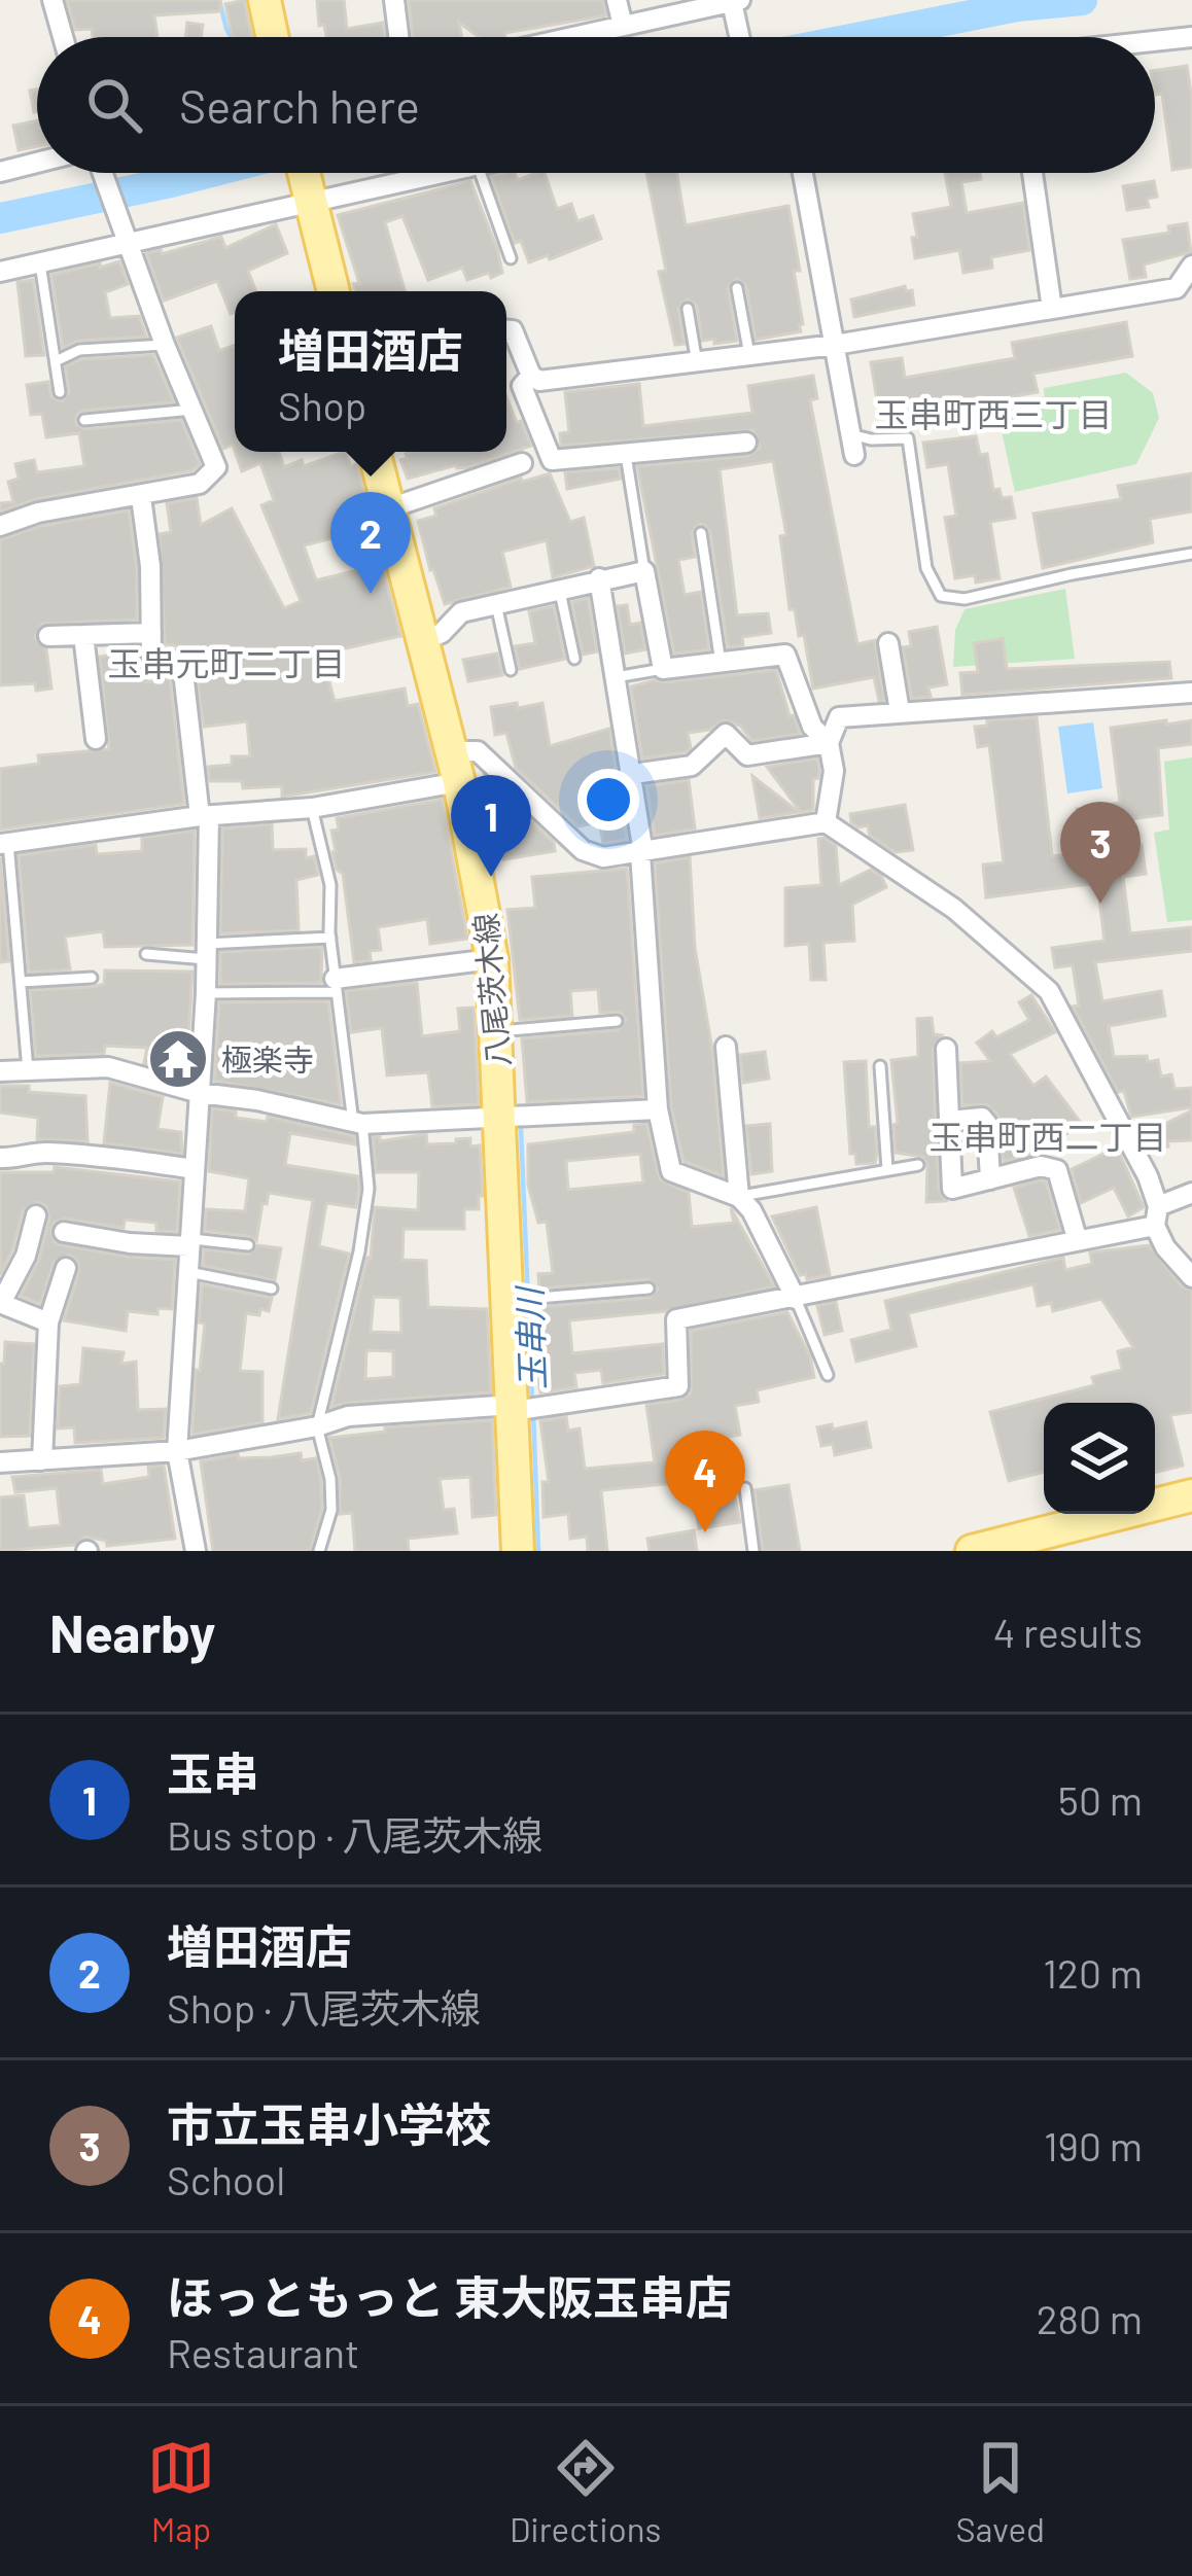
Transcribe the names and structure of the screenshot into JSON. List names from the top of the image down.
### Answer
{
  "streets": {
    "main road": ["八尾茨木線"]
  },
  "districts": ["玉串町西三丁目", "玉串元町二丁目", "玉串町西二丁目"],
  "water": ["玉串川"],
  "places": {
    "temple": ["極楽寺"]
  },
  "page": {
    "search": "Search here",
    "popup": ["増田酒店", "Shop"],
    "pins": [
      "2",
      "1",
      "3",
      "4"
    ],
    "heading": ["Nearby", "4 results"],
    "list": [
      {
        "mark": "1",
        "name": "玉串",
        "note": "Bus stop · 八尾茨木線",
        "value": "50 m"
      },
      {
        "mark": "2",
        "name": "増田酒店",
        "note": "Shop · 八尾茨木線",
        "value": "120 m"
      },
      {
        "mark": "3",
        "name": "市立玉串小学校",
        "note": "School",
        "value": "190 m"
      },
      {
        "mark": "4",
        "name": "ほっともっと 東大阪玉串店",
        "note": "Restaurant",
        "value": "280 m"
      }
    ],
    "nav": ["Map", "Directions", "Saved"]
  }
}
